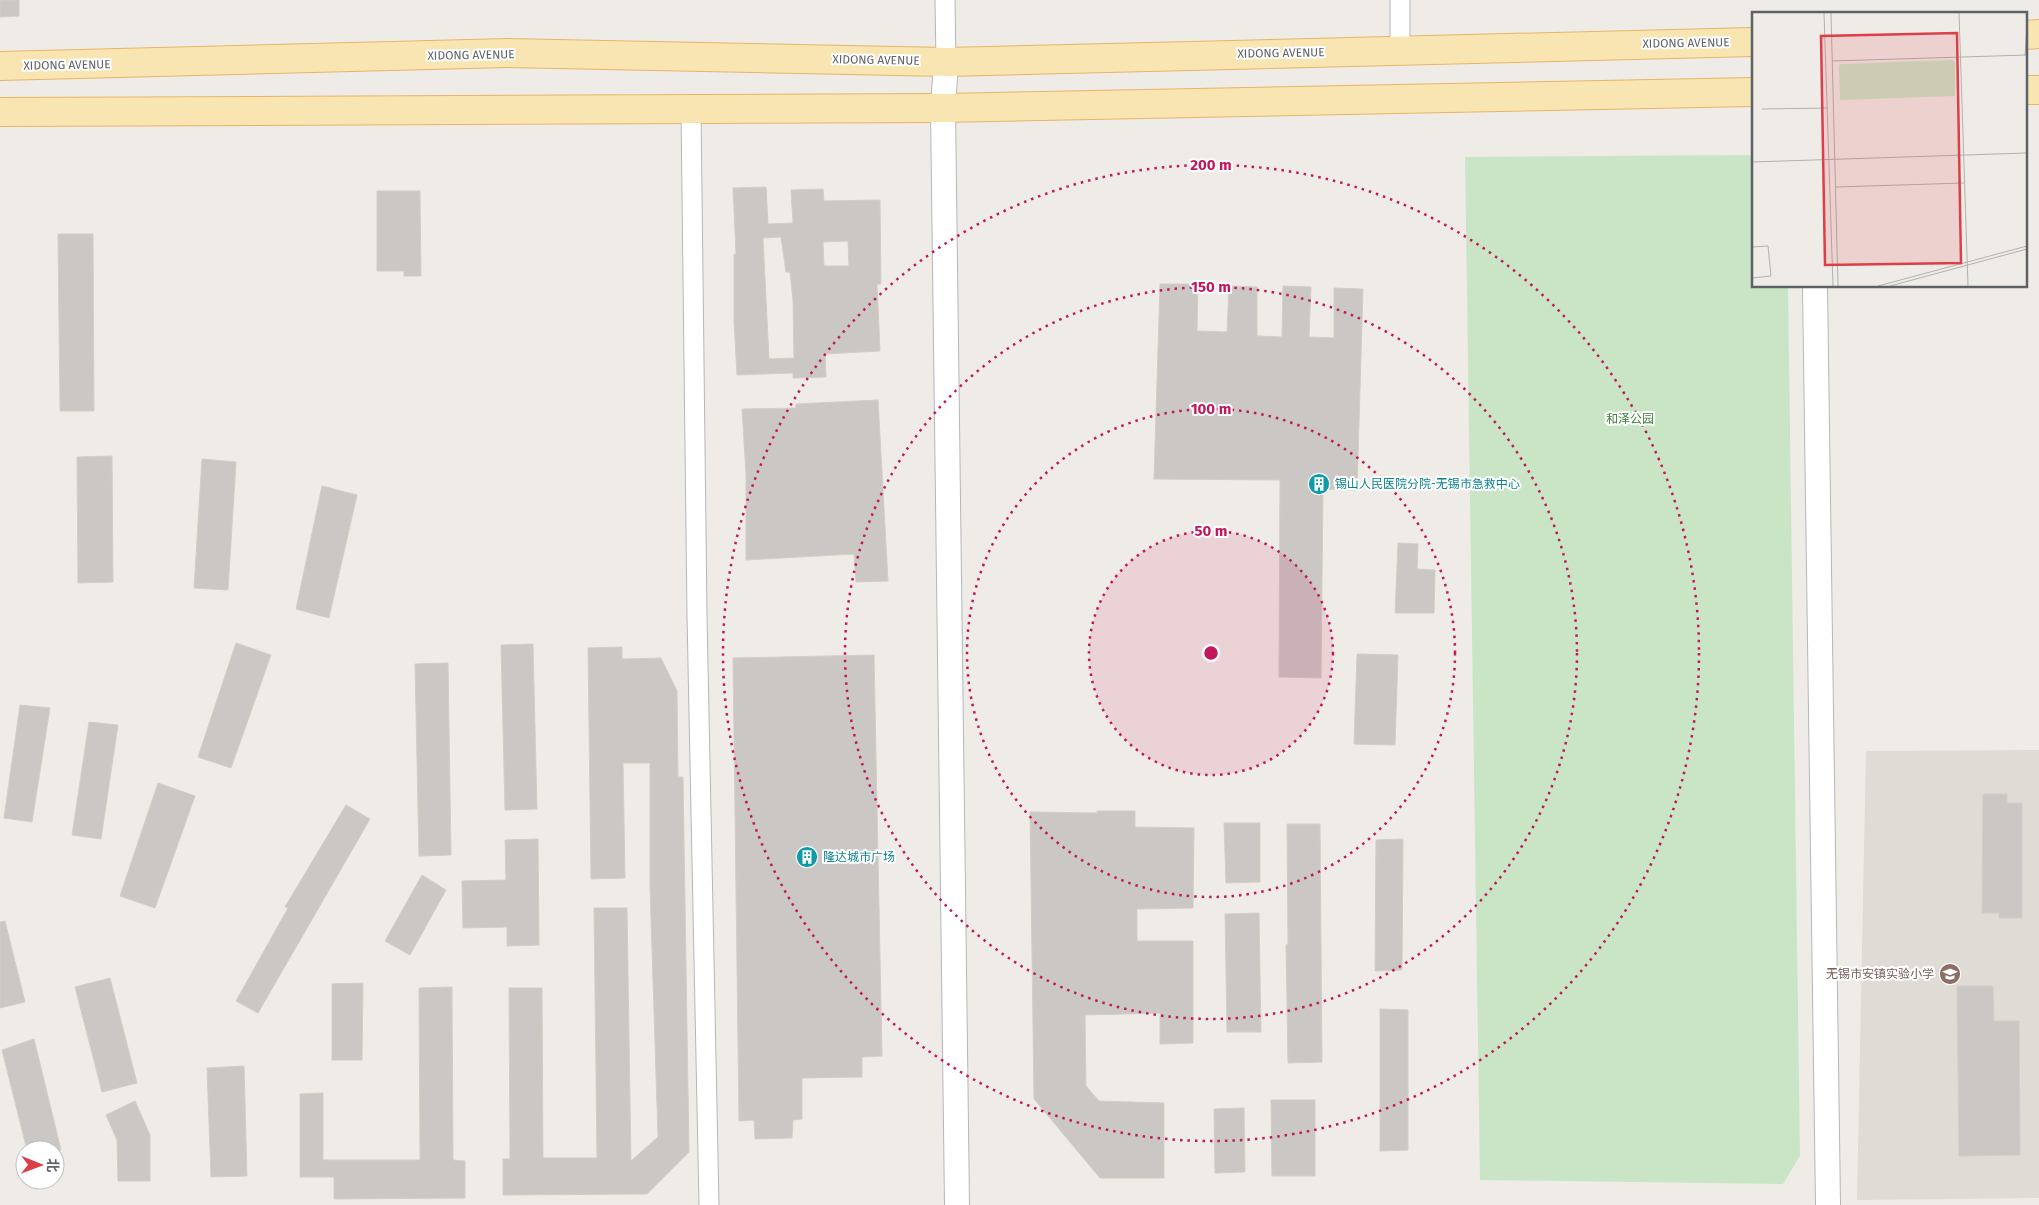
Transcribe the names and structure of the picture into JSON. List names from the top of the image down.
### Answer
{
  "streets": {
    "main road": ["XIDONG AVENUE"]
  },
  "parks": ["和泽公园"],
  "places": {
    "building": ["锡山人民医院分院-无锡市急救中心", "隆达城市广场"],
    "school or university": ["无锡市安镇实验小学"]
  },
  "north": "right",
  "rings": [
    "200 m",
    "150 m",
    "100 m",
    "50 m"
  ]
}
